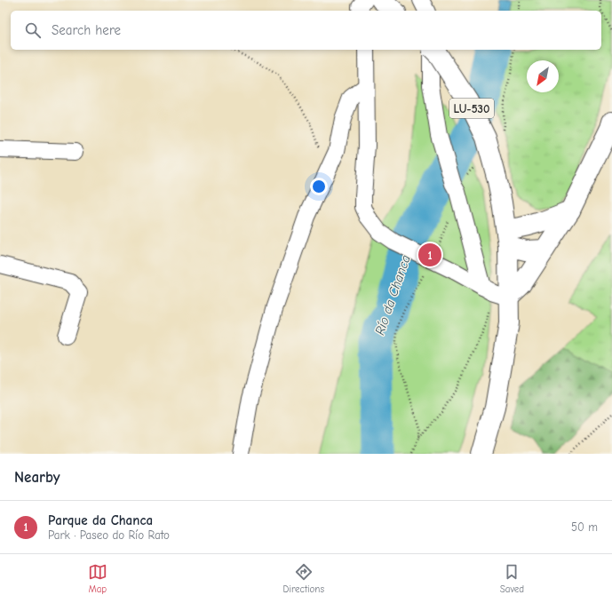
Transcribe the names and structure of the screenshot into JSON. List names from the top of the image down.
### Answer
{
  "streets": {
    "main road": ["LU-530"]
  },
  "water": ["Río da Chanca"],
  "north": "bottom left",
  "page": {
    "search": "Search here",
    "pins": "1",
    "heading": "Nearby",
    "list": [
      {
        "mark": "1",
        "name": "Parque da Chanca",
        "note": "Park · Paseo do Río Rato",
        "value": "50 m"
      }
    ],
    "nav": ["Map", "Directions", "Saved"]
  }
}
